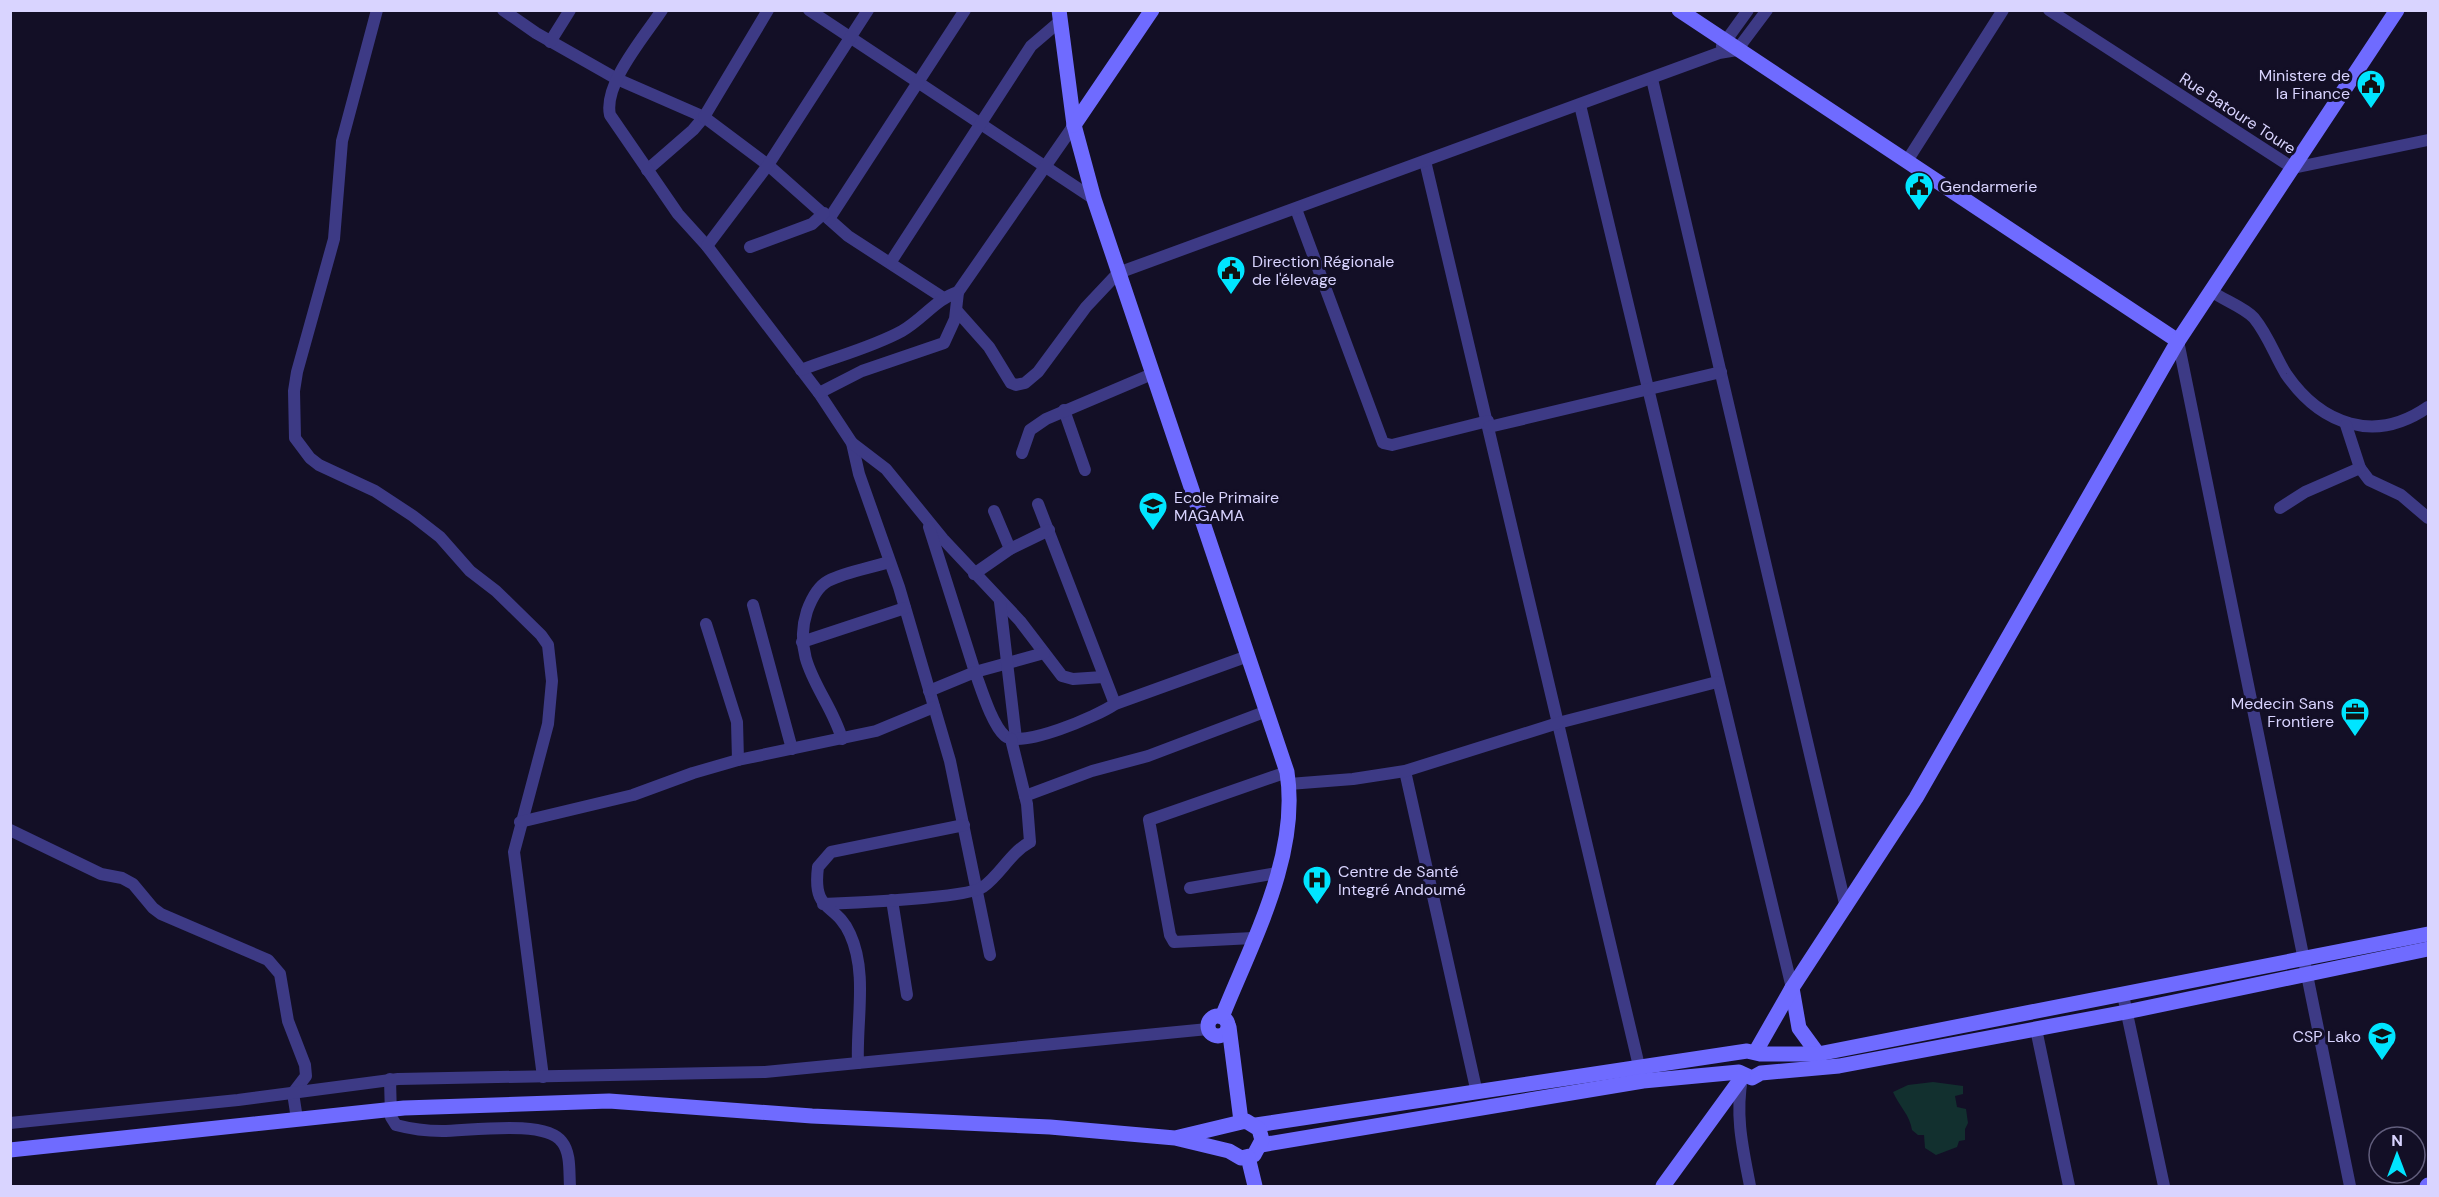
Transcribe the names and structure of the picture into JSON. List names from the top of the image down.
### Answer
{
  "streets": {
    "street": ["Rue Batoure Toure"]
  },
  "places": {
    "public building": ["Ministere de la Finance", "Gendarmerie", "Direction Régionale de l'élevage"],
    "school or university": ["Ecole Primaire MAGAMA", "CSP Lako"],
    "office": ["Medecin Sans Frontiere"],
    "hospital": ["Centre de Santé Integré Andoumé"]
  },
  "north": "top"
}
